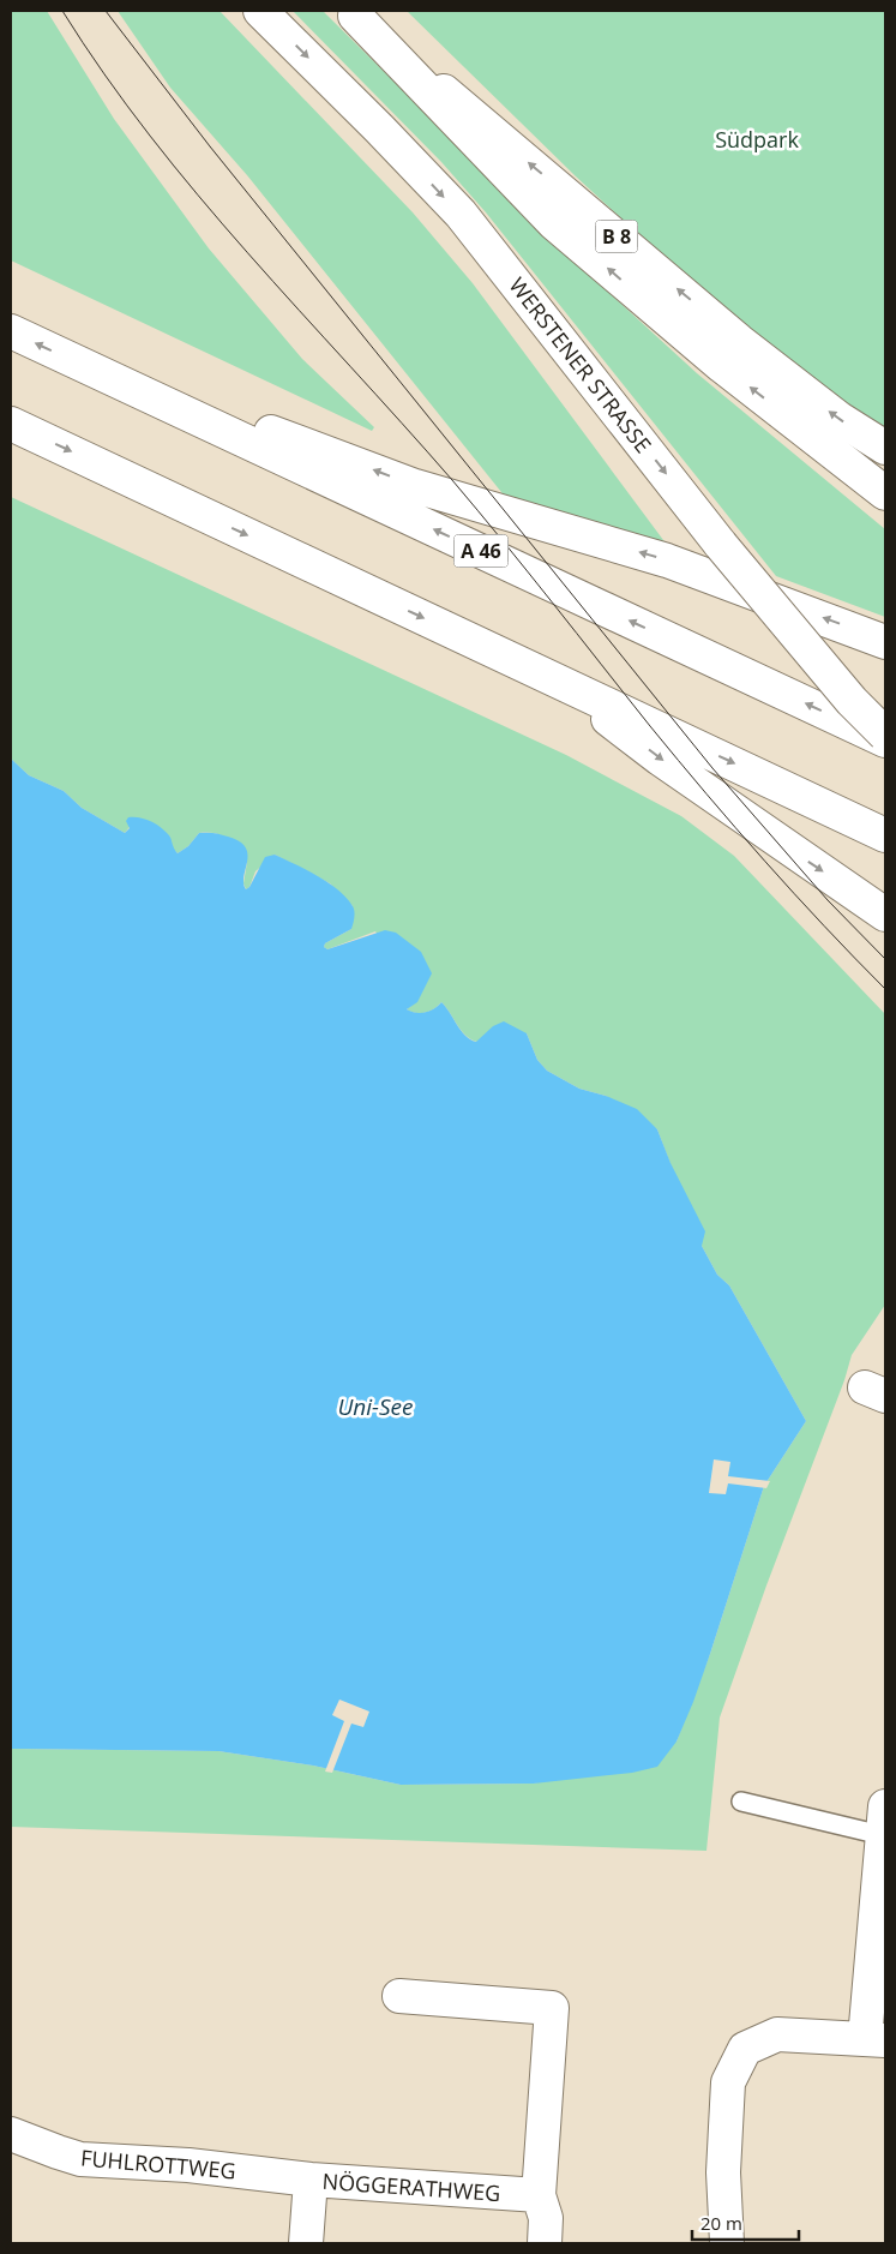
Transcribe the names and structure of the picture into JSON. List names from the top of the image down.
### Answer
{
  "streets": {
    "main road": [
      "B 8",
      "WERSTENER STRASSE",
      "A 46",
      "FUHLROTTWEG",
      "NÖGGERATHWEG"
    ]
  },
  "crossings": [
    ["FUHLROTTWEG", "NÖGGERATHWEG"]
  ],
  "water": ["Uni-See"],
  "parks": ["Südpark"],
  "scale_bar": "20 m"
}
